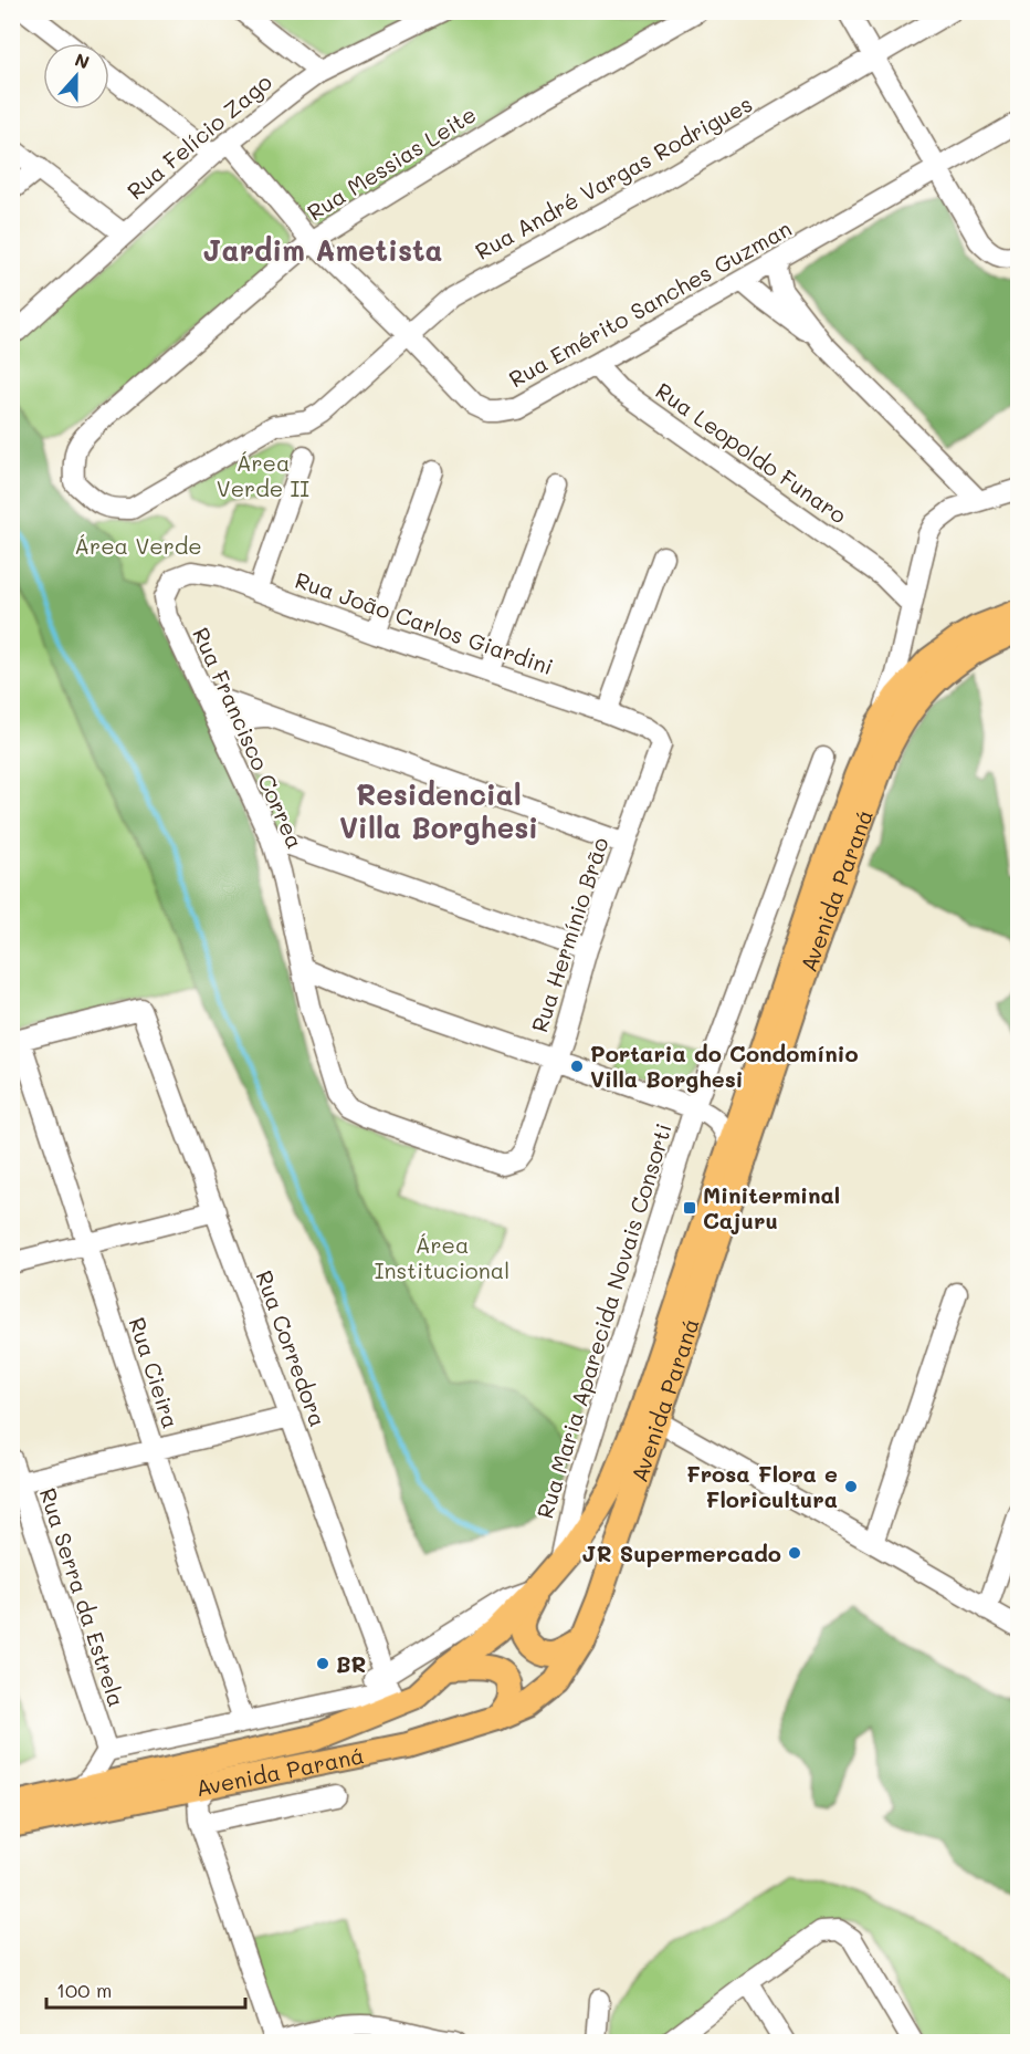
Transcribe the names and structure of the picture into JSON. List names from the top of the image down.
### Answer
{
  "streets": {
    "main road": ["Avenida Paraná"],
    "street": [
      "Rua Felício Zago",
      "Rua Messias Leite",
      "Rua André Vargas Rodrigues",
      "Rua Emérito Sanches Guzman",
      "Rua Leopoldo Funaro",
      "Rua João Carlos Giardini",
      "Rua Francisco Correa",
      "Rua Hermínio Brão",
      "Rua Maria Aparecida Novais Consorti",
      "Rua Corredora",
      "Rua Cieira",
      "Rua Serra da Estrela"
    ]
  },
  "crossings": [
    ["Rua Felício Zago", "Rua Emérito Sanches Guzman"],
    ["Rua Messias Leite", "Rua André Vargas Rodrigues"],
    ["Rua Messias Leite", "Rua Emérito Sanches Guzman"],
    ["Rua André Vargas Rodrigues", "Rua Emérito Sanches Guzman"],
    ["Rua Emérito Sanches Guzman", "Rua Leopoldo Funaro"],
    ["Rua João Carlos Giardini", "Rua Francisco Correa"],
    ["Rua João Carlos Giardini", "Rua Hermínio Brão"],
    ["Rua Francisco Correa", "Rua Hermínio Brão"],
    ["Avenida Paraná", "Rua Maria Aparecida Novais Consorti"],
    ["Avenida Paraná", "Rua Corredora"],
    ["Avenida Paraná", "Rua Cieira"],
    ["Avenida Paraná", "Rua Serra da Estrela"],
    ["Rua Corredora", "Rua Cieira"]
  ],
  "districts": ["Jardim Ametista", "Residencial Villa Borghesi"],
  "parks": ["Área Verde II", "Área Verde", "Área Institucional"],
  "places": {
    "other": [
      "Portaria do Condomínio Villa Borghesi",
      "Frosa Flora e Floricultura",
      "JR Supermercado",
      "BR"
    ],
    "transit": ["Miniterminal Cajuru"]
  },
  "scale_bar": "100 m",
  "north": "top"
}
